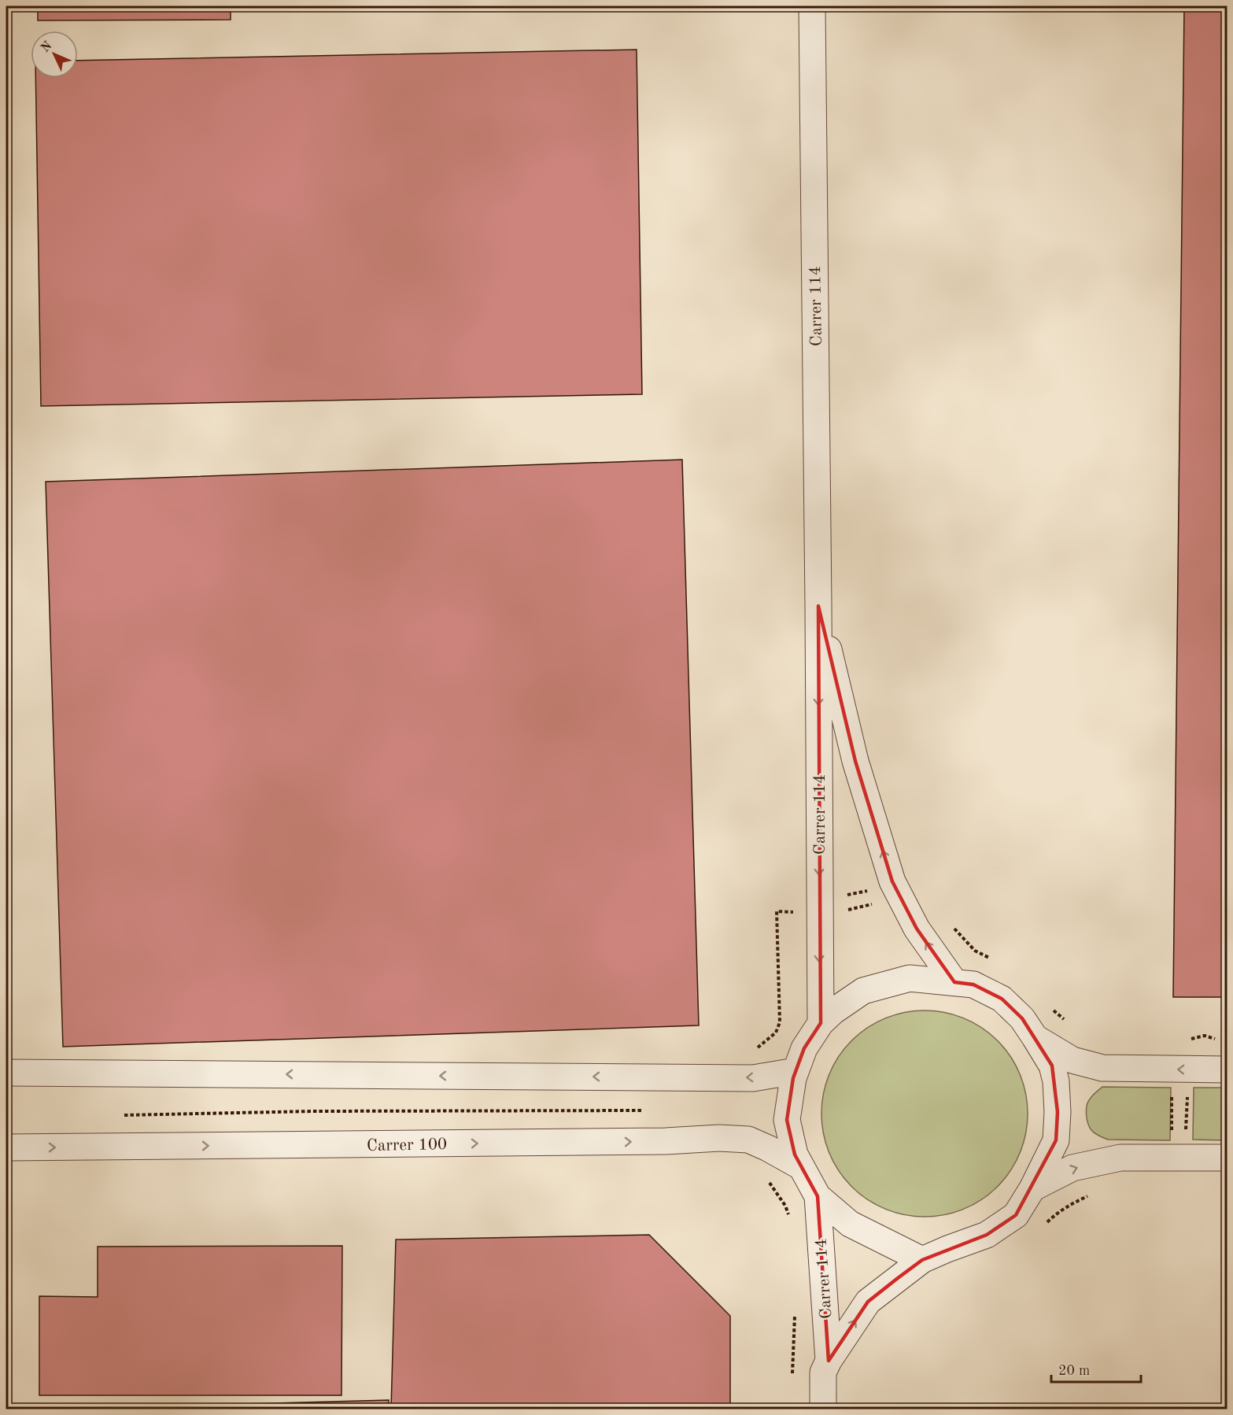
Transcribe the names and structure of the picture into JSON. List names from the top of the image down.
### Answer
{
  "streets": {
    "street": ["Carrer 114", "Carrer 100"]
  },
  "crossings": [
    ["Carrer 114", "Carrer 100"]
  ],
  "scale_bar": "20 m",
  "north": "top left"
}
